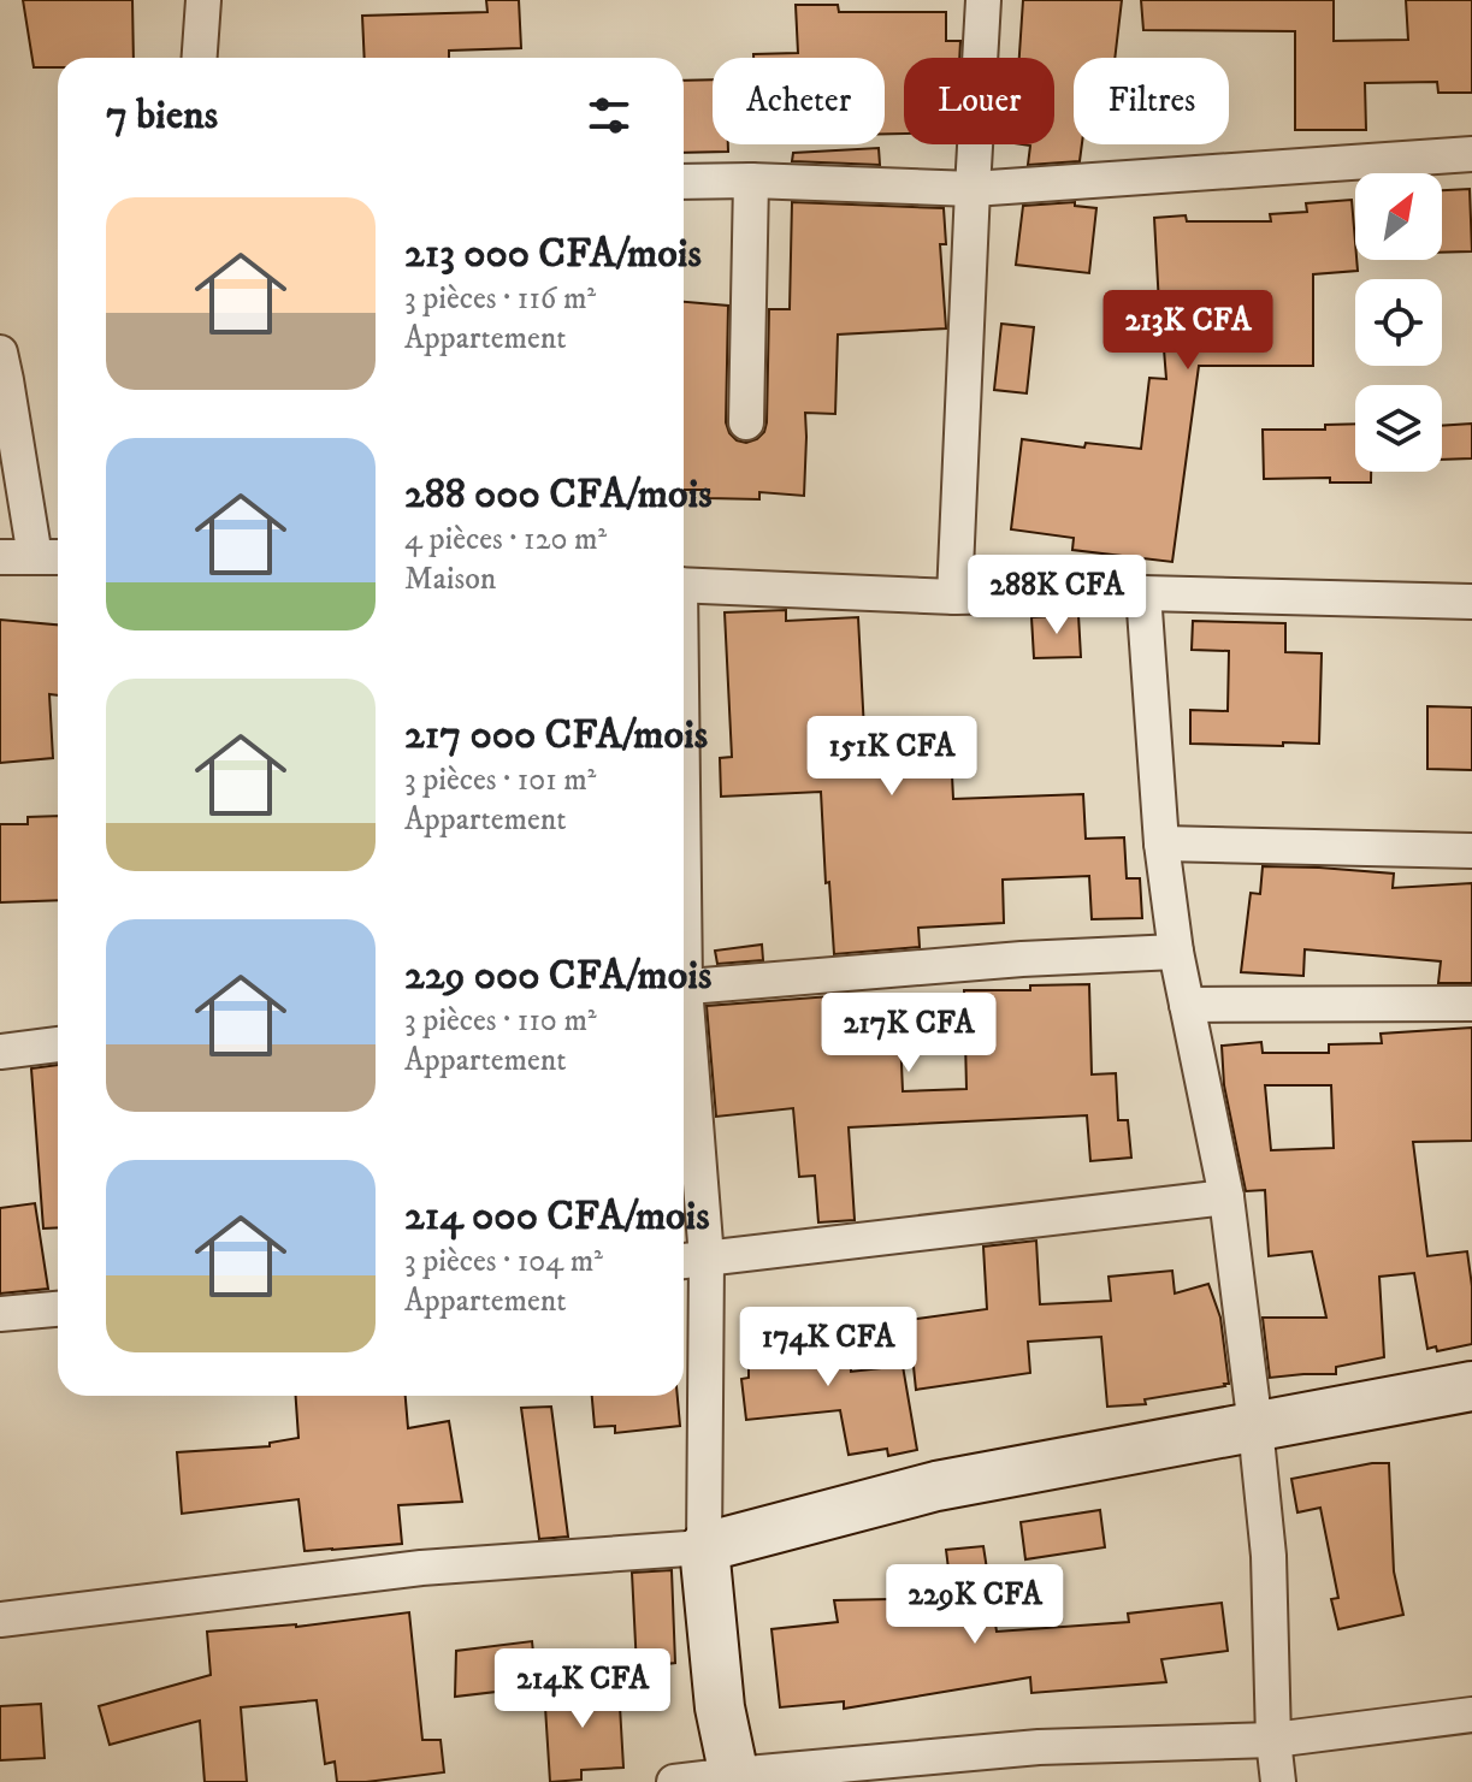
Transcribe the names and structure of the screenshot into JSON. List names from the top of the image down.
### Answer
{
  "north": "top right",
  "page": {
    "chip": ["Acheter", "Louer", "Filtres"],
    "heading": "7 biens",
    "list": [
      {
        "name": "213 000 CFA/mois",
        "note": "3 pièces · 116 m² · Appartement"
      },
      {
        "name": "288 000 CFA/mois",
        "note": "4 pièces · 120 m² · Maison"
      },
      {
        "name": "217 000 CFA/mois",
        "note": "3 pièces · 101 m² · Appartement"
      },
      {
        "name": "229 000 CFA/mois",
        "note": "3 pièces · 110 m² · Appartement"
      },
      {
        "name": "214 000 CFA/mois",
        "note": "3 pièces · 104 m² · Appartement"
      }
    ],
    "price": [
      "213K CFA",
      "288K CFA",
      "151K CFA",
      "217K CFA",
      "174K CFA",
      "229K CFA",
      "214K CFA"
    ]
  }
}
